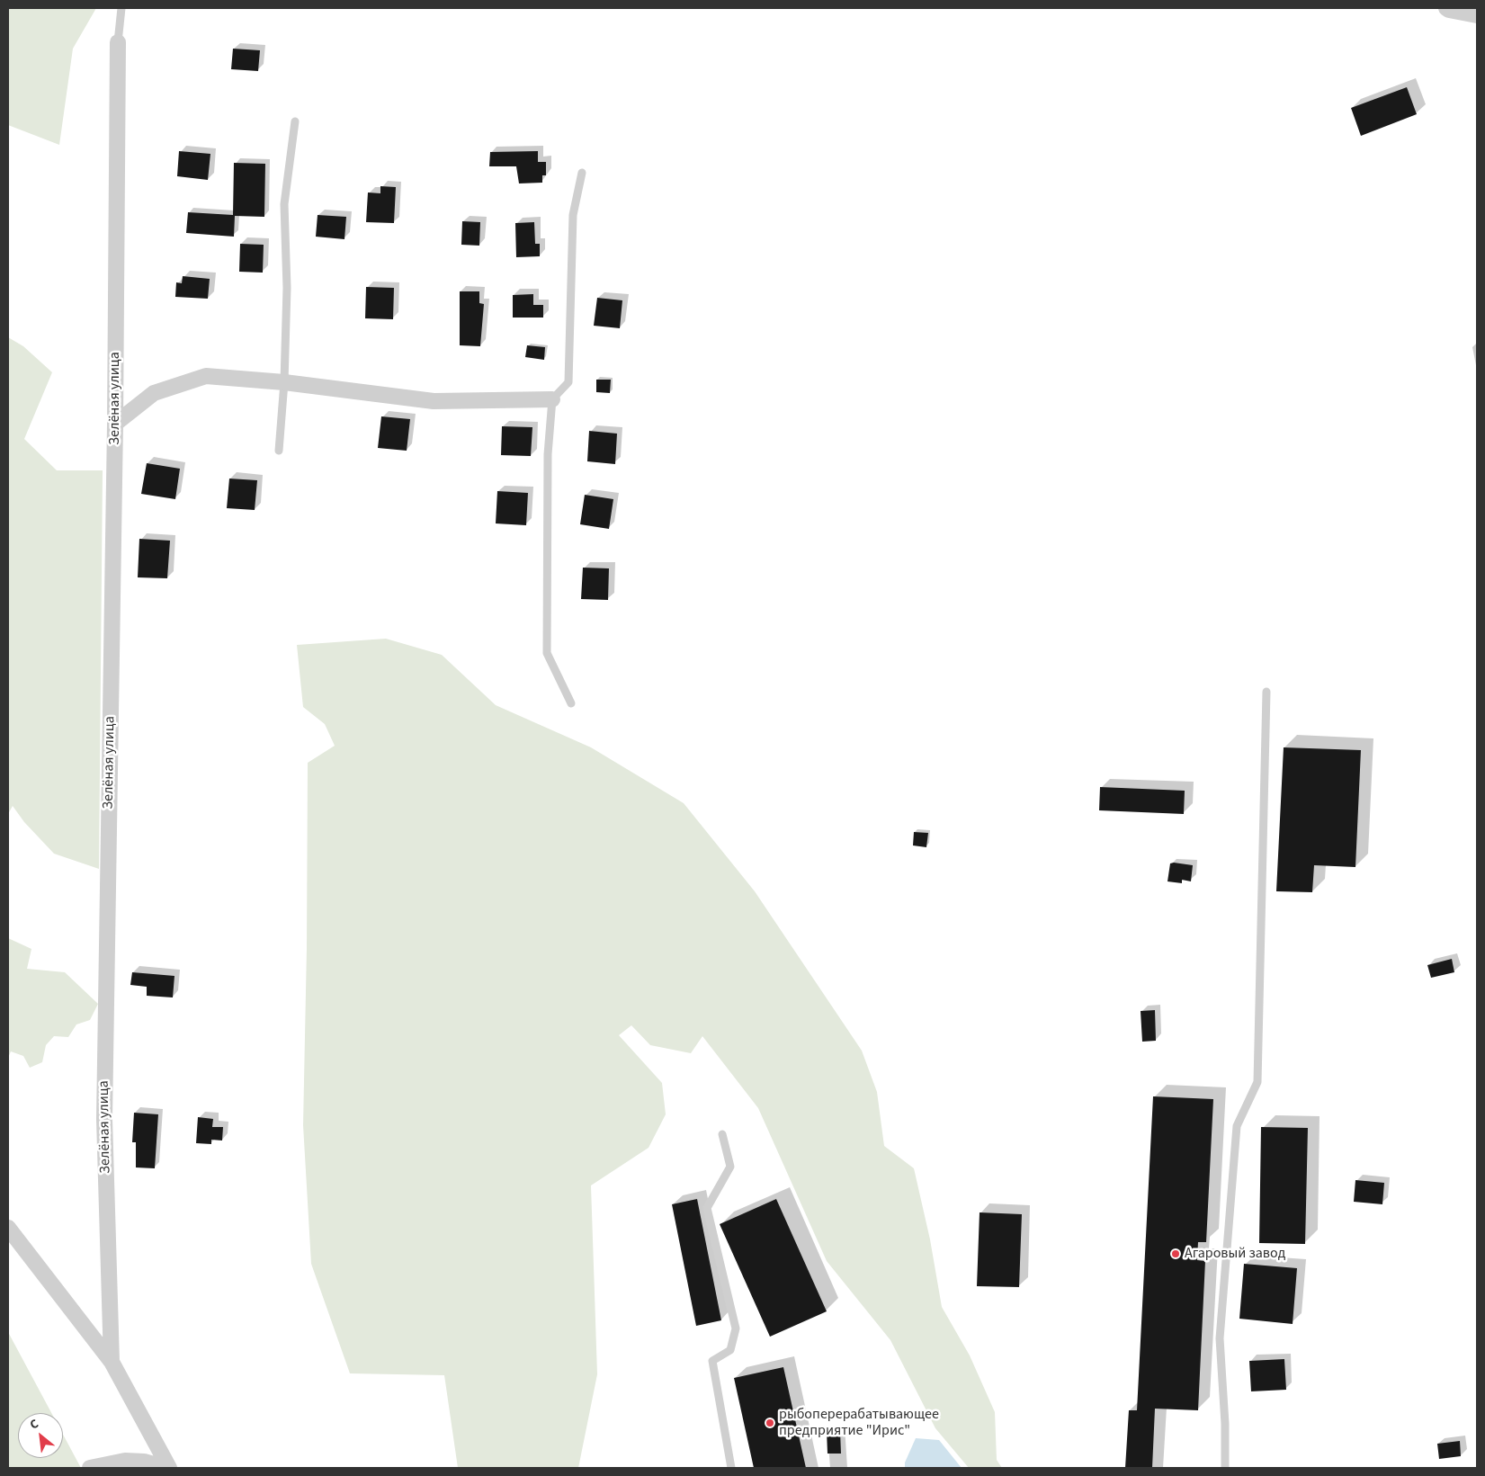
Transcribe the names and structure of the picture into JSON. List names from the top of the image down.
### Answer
{
  "streets": {
    "street": ["Зелёная улица"]
  },
  "places": ["Агаровый завод", "рыбоперерабатывающее предприятие \"Ирис\""],
  "north": "top left"
}
